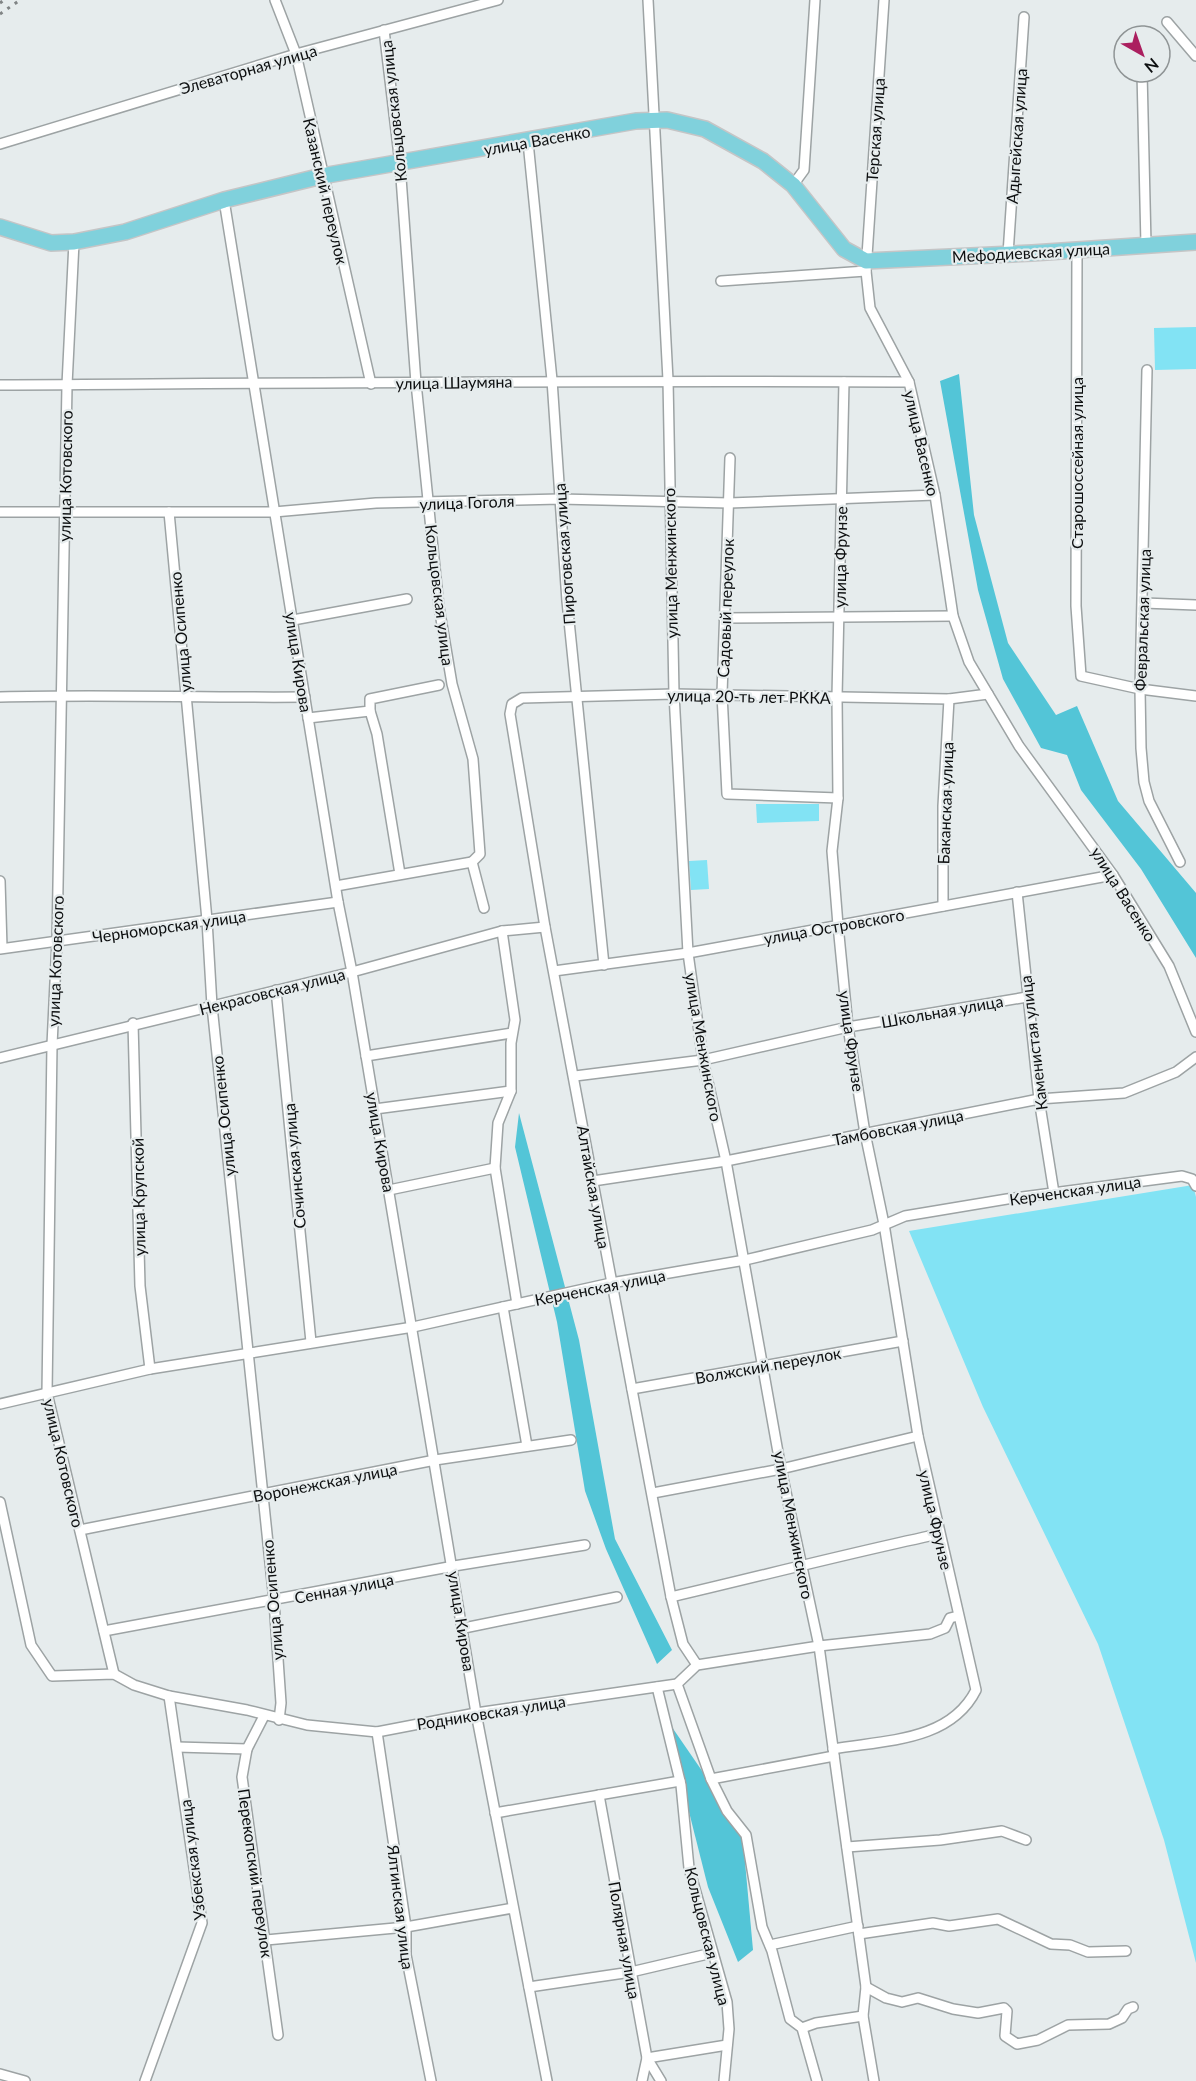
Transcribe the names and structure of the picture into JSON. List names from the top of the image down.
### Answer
{
  "streets": {
    "main road": ["улица Васенко", "Мефодиевская улица"],
    "street": [
      "Элеваторная улица",
      "Кольцовская улица",
      "Терская улица",
      "Адыгейская улица",
      "Казанский переулок",
      "улица Шаумяна",
      "Старошоссейная улица",
      "улица Котовского",
      "улица Гоголя",
      "Пироговская улица",
      "улица Фрунзе",
      "улица Менжинского",
      "Садовый переулок",
      "Февральская улица",
      "улица Осипенко",
      "улица Кирова",
      "улица 20-ть лет РККА",
      "Баканская улица",
      "Черноморская улица",
      "улица Островского",
      "Некрасовская улица",
      "Школьная улица",
      "Каменистая улица",
      "Тамбовская улица",
      "Сочинская улица",
      "Алтайская улица",
      "Керченская улица",
      "улица Крупской",
      "Волжский переулок",
      "Воронежская улица",
      "Сенная улица",
      "Родниковская улица",
      "Узбекская улица",
      "Перекопский переулок",
      "Ялтинская улица",
      "Полярная улица"
    ]
  },
  "crossings": [
    ["Элеваторная улица", "Кольцовская улица"],
    ["Элеваторная улица", "Казанский переулок"],
    ["Кольцовская улица", "улица Васенко"],
    ["Кольцовская улица", "улица Шаумяна"],
    ["Кольцовская улица", "улица Гоголя"],
    ["Кольцовская улица", "Родниковская улица"],
    ["Терская улица", "улица Васенко"],
    ["Терская улица", "Мефодиевская улица"],
    ["Адыгейская улица", "Мефодиевская улица"],
    ["улица Васенко", "Казанский переулок"],
    ["улица Васенко", "Мефодиевская улица"],
    ["улица Васенко", "улица Шаумяна"],
    ["улица Васенко", "улица Котовского"],
    ["улица Васенко", "улица Гоголя"],
    ["улица Васенко", "Пироговская улица"],
    ["улица Васенко", "улица Менжинского"],
    ["улица Васенко", "улица Кирова"],
    ["улица Васенко", "улица 20-ть лет РККА"],
    ["улица Васенко", "улица Островского"],
    ["Казанский переулок", "улица Шаумяна"],
    ["Мефодиевская улица", "Старошоссейная улица"],
    ["улица Шаумяна", "улица Котовского"],
    ["улица Шаумяна", "Пироговская улица"],
    ["улица Шаумяна", "улица Фрунзе"],
    ["улица Шаумяна", "улица Менжинского"],
    ["улица Шаумяна", "улица Кирова"],
    ["Старошоссейная улица", "Февральская улица"],
    ["улица Котовского", "улица Гоголя"],
    ["улица Котовского", "Черноморская улица"],
    ["улица Котовского", "Некрасовская улица"],
    ["улица Котовского", "Керченская улица"],
    ["улица Котовского", "Воронежская улица"],
    ["улица Котовского", "Сенная улица"],
    ["улица Котовского", "Родниковская улица"],
    ["улица Гоголя", "Пироговская улица"],
    ["улица Гоголя", "улица Фрунзе"],
    ["улица Гоголя", "улица Менжинского"],
    ["улица Гоголя", "Садовый переулок"],
    ["улица Гоголя", "улица Осипенко"],
    ["улица Гоголя", "улица Кирова"],
    ["Пироговская улица", "улица 20-ть лет РККА"],
    ["Пироговская улица", "улица Островского"],
    ["улица Фрунзе", "улица Менжинского"],
    ["улица Фрунзе", "Садовый переулок"],
    ["улица Фрунзе", "улица 20-ть лет РККА"],
    ["улица Фрунзе", "улица Островского"],
    ["улица Фрунзе", "Школьная улица"],
    ["улица Фрунзе", "Тамбовская улица"],
    ["улица Фрунзе", "Керченская улица"],
    ["улица Фрунзе", "Волжский переулок"],
    ["улица Менжинского", "улица 20-ть лет РККА"],
    ["улица Менжинского", "улица Островского"],
    ["улица Менжинского", "Школьная улица"],
    ["улица Менжинского", "Тамбовская улица"],
    ["улица Менжинского", "Керченская улица"],
    ["улица Менжинского", "Волжский переулок"],
    ["Садовый переулок", "улица 20-ть лет РККА"],
    ["улица Осипенко", "Черноморская улица"],
    ["улица Осипенко", "Некрасовская улица"],
    ["улица Осипенко", "Керченская улица"],
    ["улица Осипенко", "Воронежская улица"],
    ["улица Осипенко", "Сенная улица"],
    ["улица Осипенко", "Родниковская улица"],
    ["улица Кирова", "Черноморская улица"],
    ["улица Кирова", "Некрасовская улица"],
    ["улица Кирова", "Керченская улица"],
    ["улица Кирова", "Воронежская улица"],
    ["улица Кирова", "Сенная улица"],
    ["улица Кирова", "Родниковская улица"],
    ["улица 20-ть лет РККА", "Баканская улица"],
    ["улица 20-ть лет РККА", "Алтайская улица"],
    ["Баканская улица", "улица Островского"],
    ["улица Островского", "Каменистая улица"],
    ["улица Островского", "Алтайская улица"],
    ["Некрасовская улица", "Сочинская улица"],
    ["Некрасовская улица", "Алтайская улица"],
    ["Некрасовская улица", "улица Крупской"],
    ["Школьная улица", "Каменистая улица"],
    ["Школьная улица", "Алтайская улица"],
    ["Каменистая улица", "Тамбовская улица"],
    ["Каменистая улица", "Керченская улица"],
    ["Тамбовская улица", "Алтайская улица"],
    ["Сочинская улица", "Керченская улица"],
    ["Алтайская улица", "Керченская улица"],
    ["Алтайская улица", "Волжский переулок"],
    ["Керченская улица", "улица Крупской"],
    ["Родниковская улица", "Узбекская улица"],
    ["Родниковская улица", "Перекопский переулок"],
    ["Родниковская улица", "Ялтинская улица"]
  ],
  "north": "bottom right"
}
